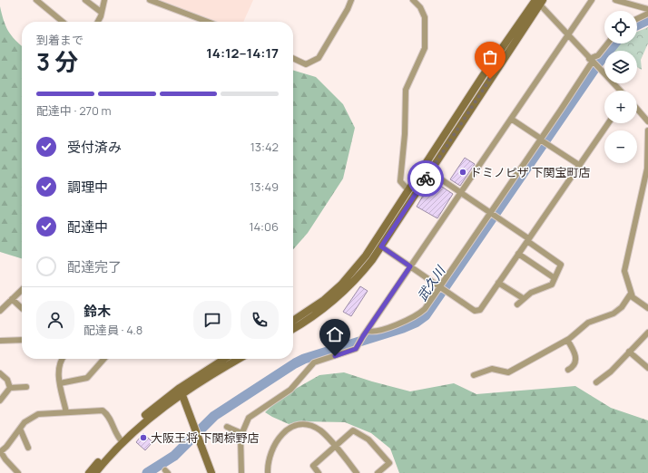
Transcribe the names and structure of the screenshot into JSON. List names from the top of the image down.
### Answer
{
  "water": ["武久川"],
  "places": ["ドミノピザ 下関宝町店", "大阪王将 下関椋野店"],
  "page": {
    "map_buttons": ["+", "−"],
    "heading": ["3 分", "到着まで", "14:12–14:17"],
    "panel": ["鈴木", "配達員 · 4.8"],
    "bar": "配達中 · 270 m",
    "list": [
      ["受付済み", "13:42"],
      ["調理中", "13:49"],
      ["配達中", "14:06"],
      "配達完了"
    ]
  }
}
